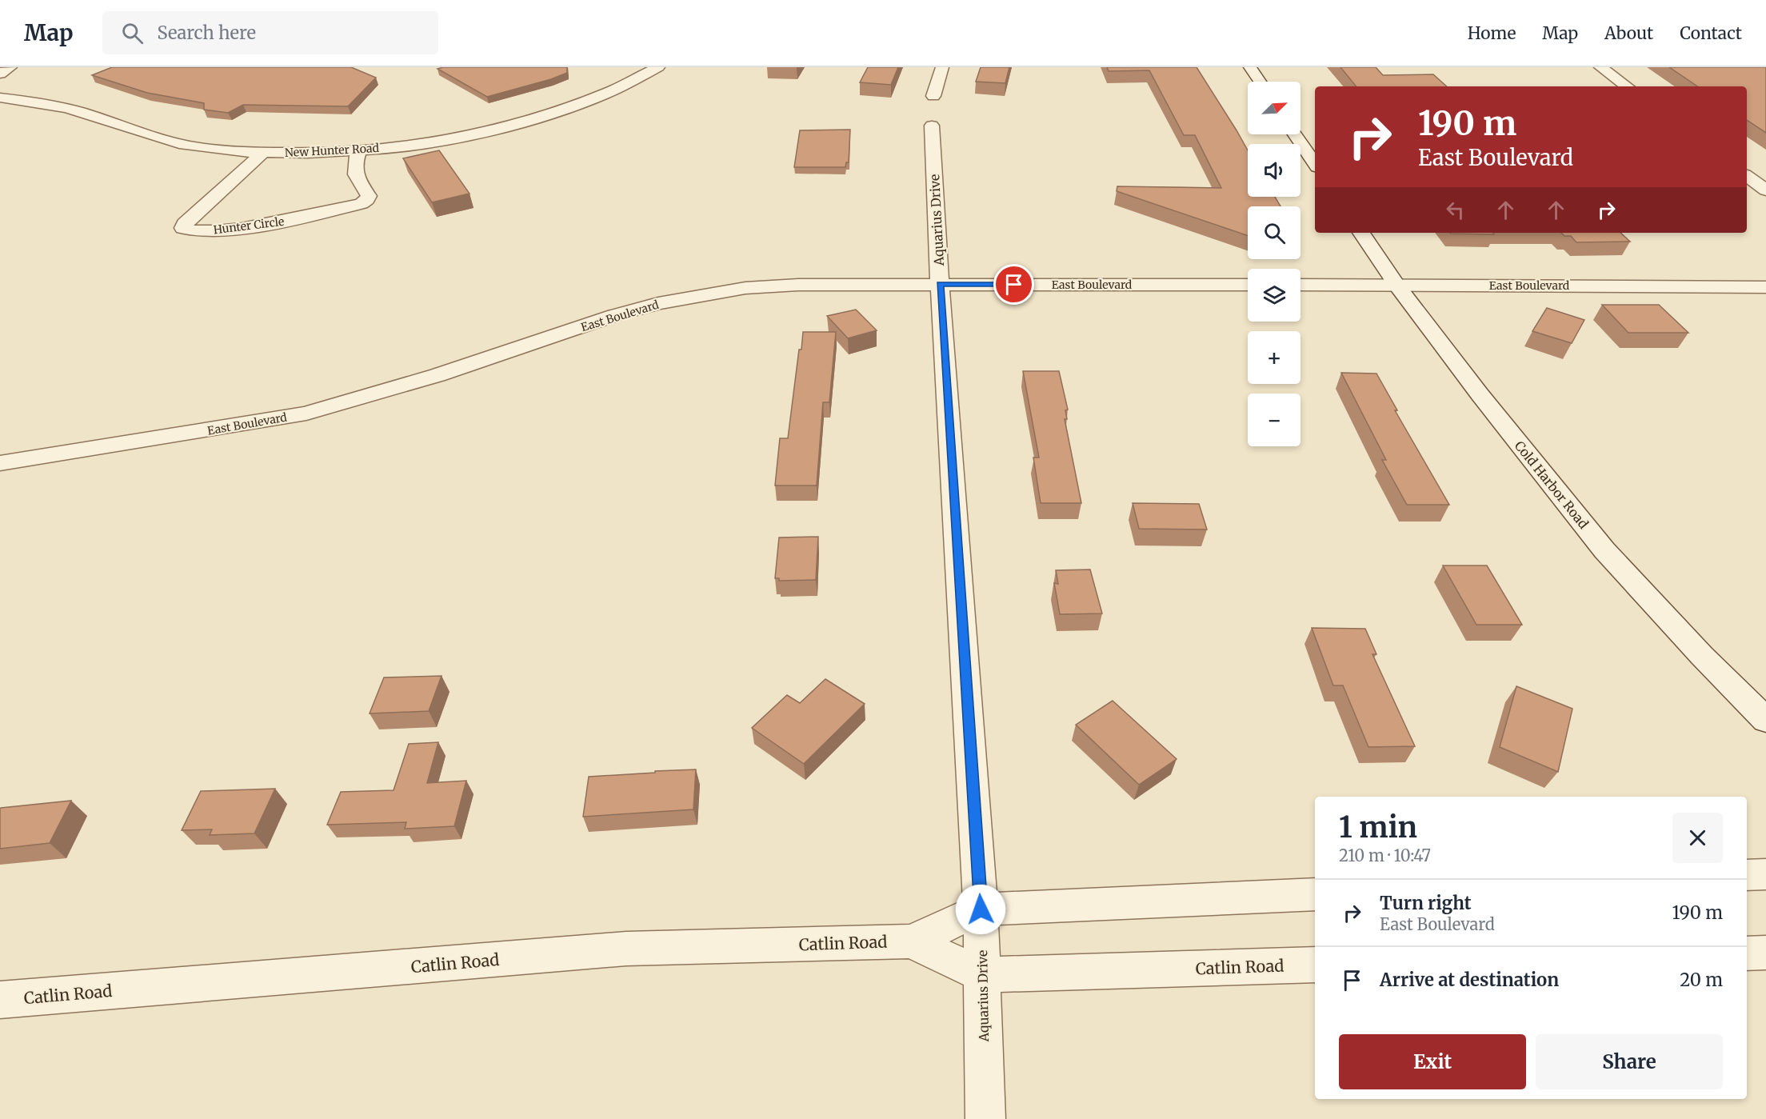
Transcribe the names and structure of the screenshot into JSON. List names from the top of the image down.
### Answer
{
  "streets": {
    "street": [
      "New Hunter Road",
      "Aquarius Drive",
      "Hunter Circle",
      "East Boulevard",
      "Cold Harbor Road",
      "Catlin Road"
    ]
  },
  "crossings": [
    ["New Hunter Road", "Hunter Circle"],
    ["Aquarius Drive", "East Boulevard"],
    ["Aquarius Drive", "Catlin Road"],
    ["East Boulevard", "Cold Harbor Road"]
  ],
  "north": "top right",
  "page": {
    "header": "Map",
    "search": "Search here",
    "nav": [
      "Home",
      "Map",
      "About",
      "Contact"
    ],
    "map_buttons": ["+", "−"],
    "turn": ["190 m", "East Boulevard"],
    "heading": ["1 min", "210 m · 10:47"],
    "list": [
      {
        "name": "Turn right",
        "note": "East Boulevard",
        "value": "190 m"
      },
      {
        "name": "Arrive at destination",
        "value": "20 m"
      }
    ],
    "buttons": ["Exit", "Share"]
  }
}
